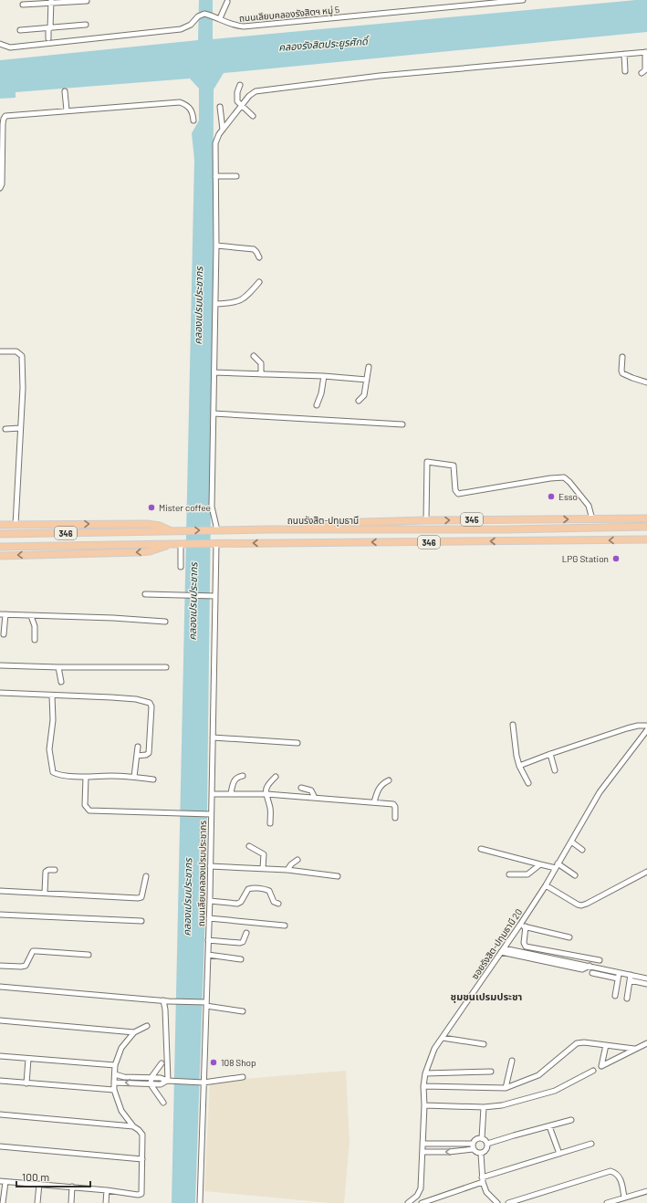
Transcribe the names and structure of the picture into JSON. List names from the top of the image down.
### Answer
{
  "streets": {
    "main road": ["345", "ถนนรังสิต-ปทุมธานี", "346"],
    "street": ["ถนนเลียบคลองรังสิตฯ หมู่ 5", "ถนนเลียบคลองเปรมประชากร", "ซอยรังสิต-ปทุมธานี 20"]
  },
  "crossings": [
    ["345", "ถนนรังสิต-ปทุมธานี"],
    ["346", "ถนนเลียบคลองเปรมประชากร"]
  ],
  "districts": ["ชุมชนเปรมประชา"],
  "water": ["คลองรังสิตประยูรศักดิ์", "คลองเปรมประชากร"],
  "places": [
    "Esso",
    "Mister coffee",
    "LPG Station",
    "108 Shop"
  ],
  "scale_bar": "100 m"
}
